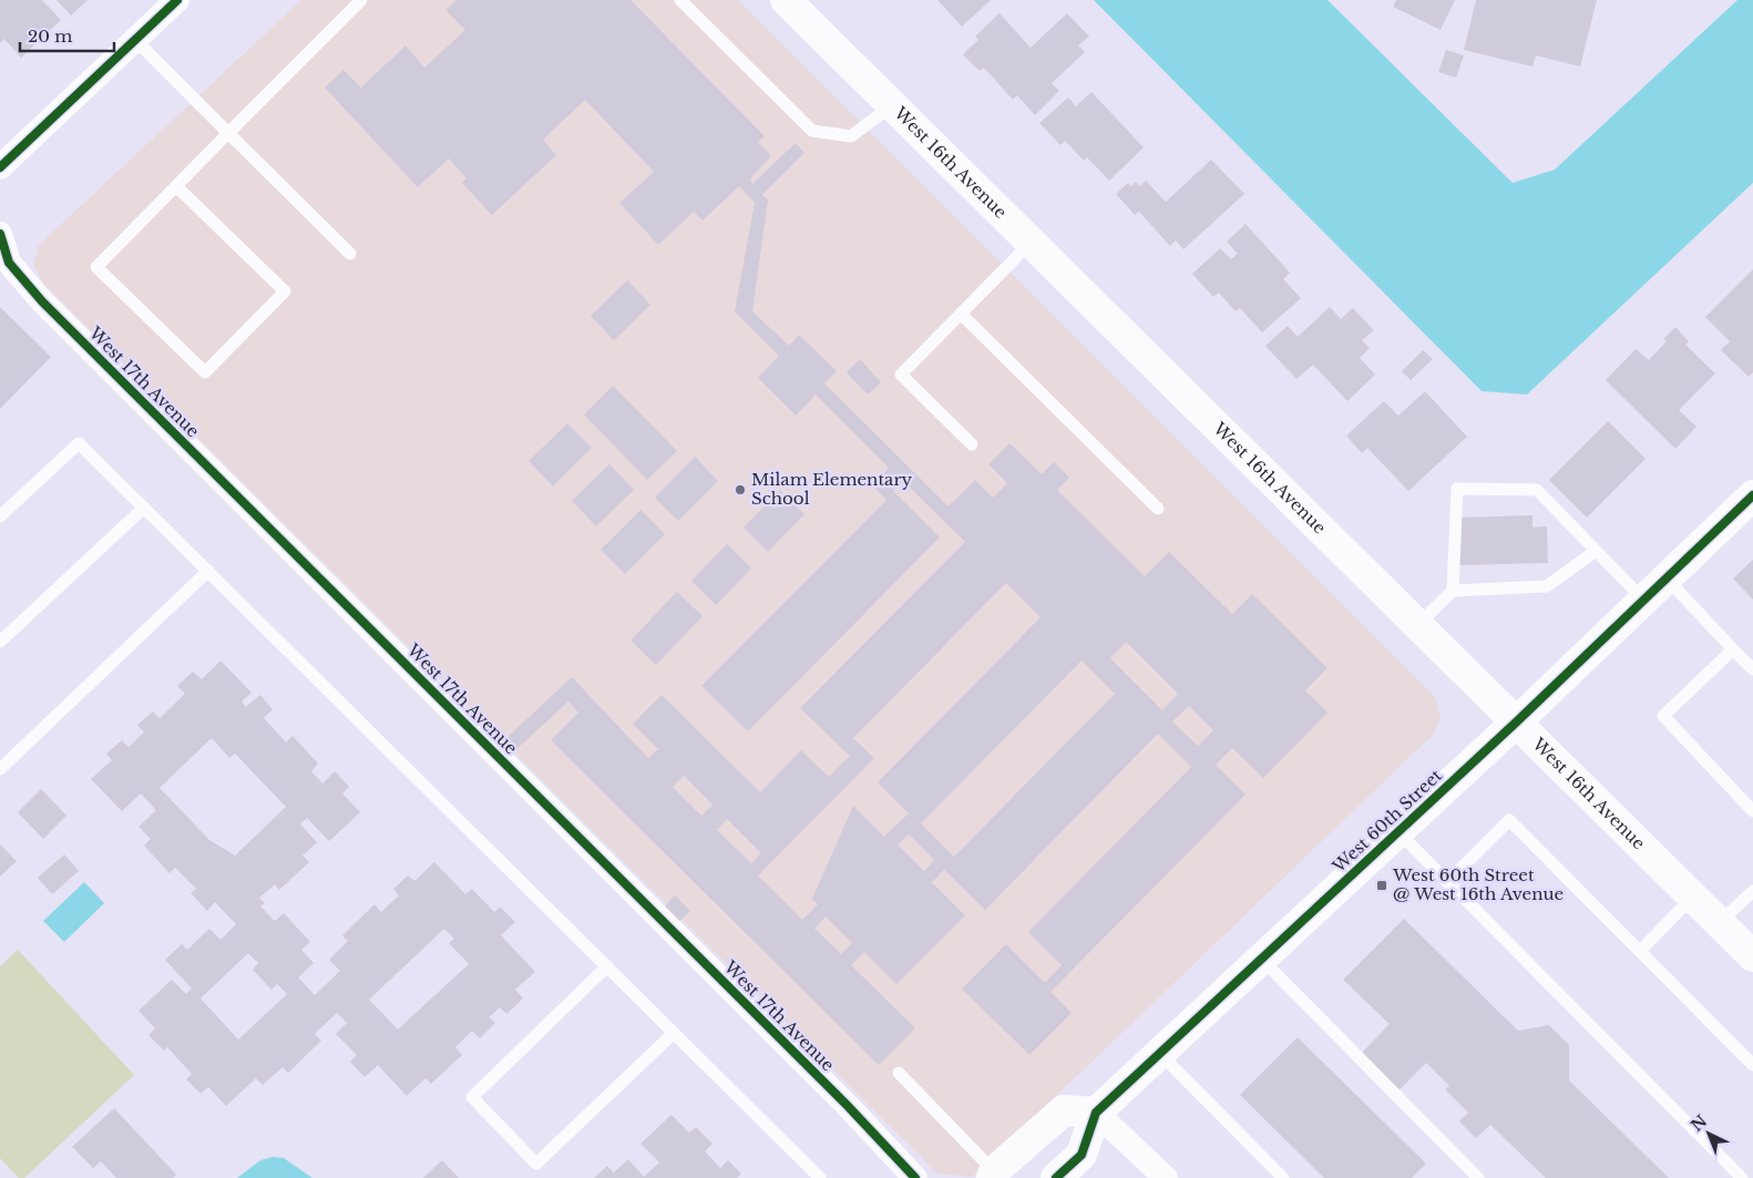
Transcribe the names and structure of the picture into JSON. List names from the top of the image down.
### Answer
{
  "streets": {
    "main road": ["West 16th Avenue", "West 60th Street"],
    "street": ["West 17th Avenue"]
  },
  "crossings": [
    ["West 16th Avenue", "West 60th Street"]
  ],
  "places": {
    "other": ["Milam Elementary School"],
    "transit": ["West 60th Street @ West 16th Avenue"]
  },
  "scale_bar": "20 m",
  "north": "top left"
}
